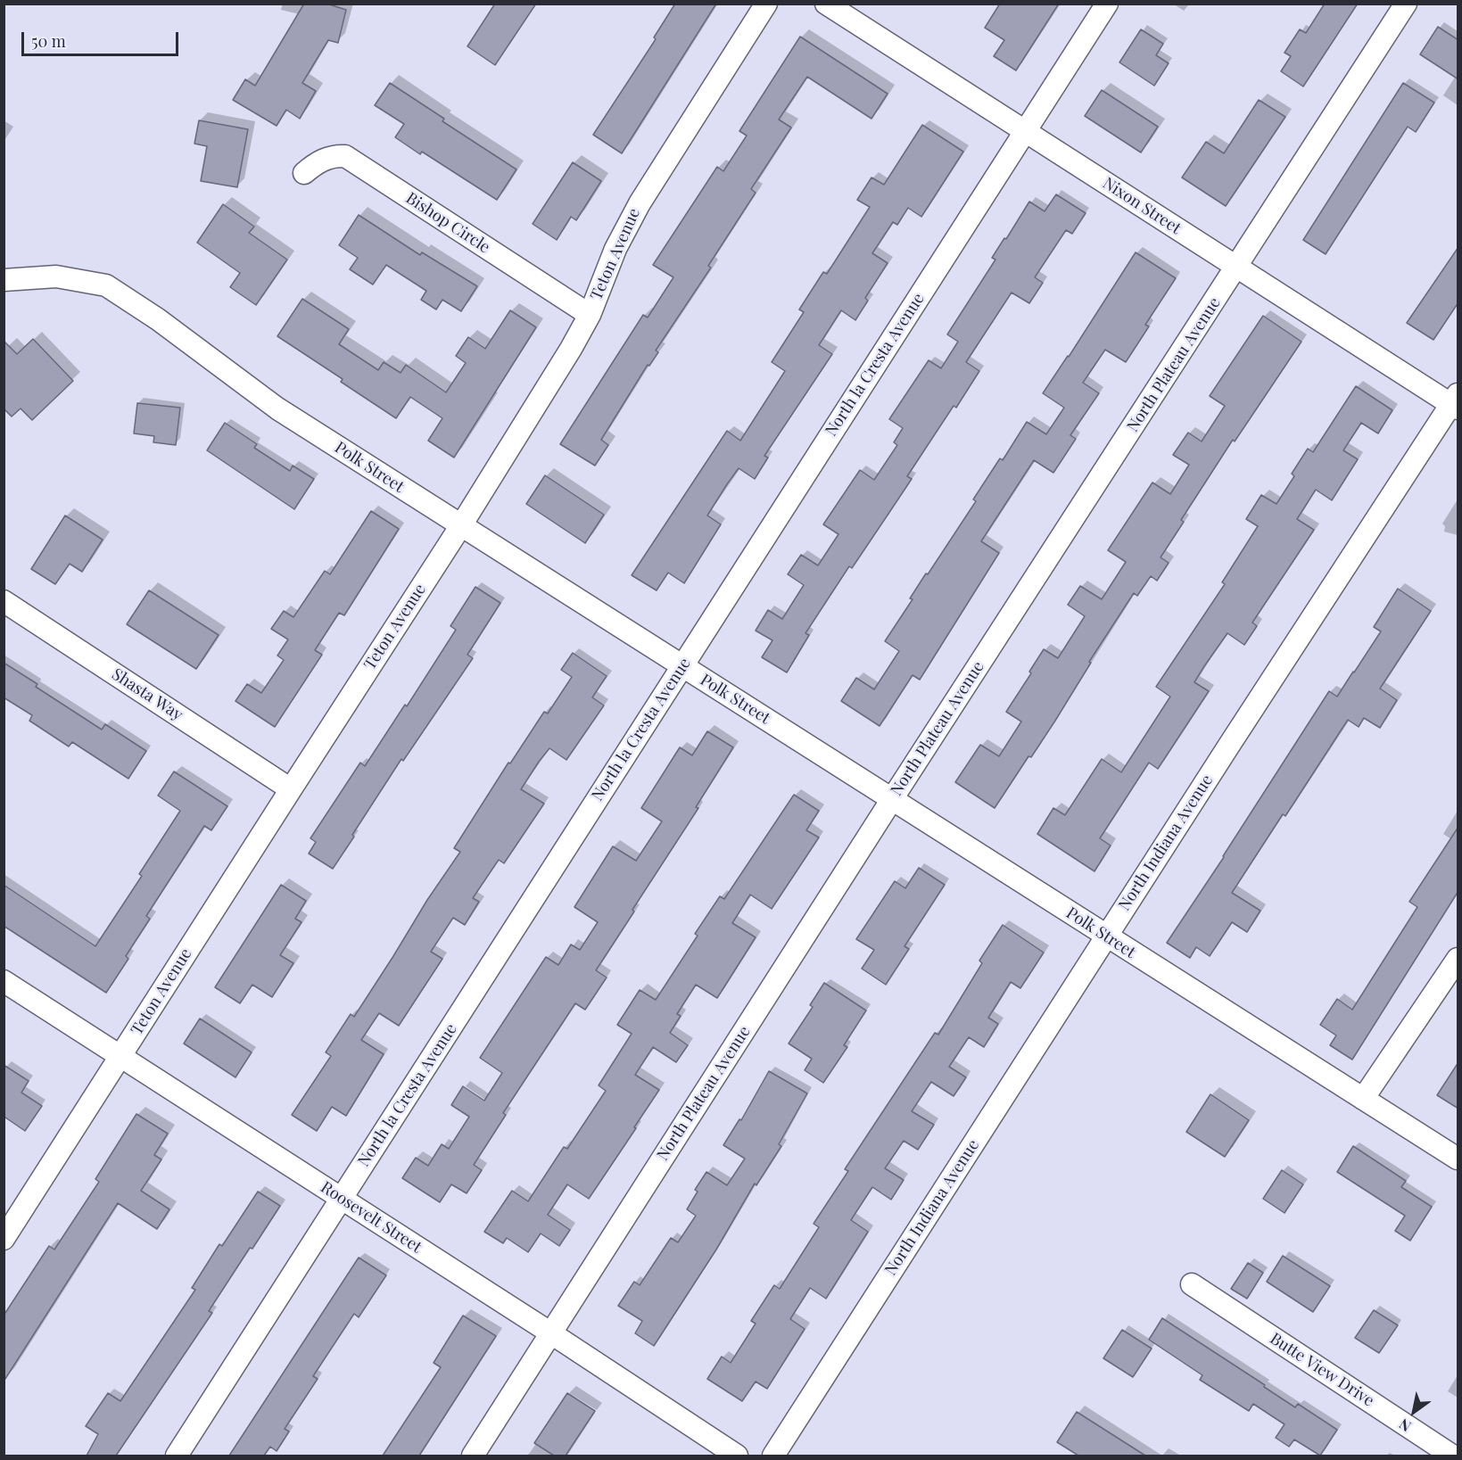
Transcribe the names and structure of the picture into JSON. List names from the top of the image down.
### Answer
{
  "streets": {
    "street": [
      "Nixon Street",
      "Bishop Circle",
      "Teton Avenue",
      "North la Cresta Avenue",
      "North Plateau Avenue",
      "Polk Street",
      "Shasta Way",
      "North Indiana Avenue",
      "Roosevelt Street",
      "Butte View Drive"
    ]
  },
  "crossings": [
    ["Nixon Street", "North la Cresta Avenue"],
    ["Nixon Street", "North Plateau Avenue"],
    ["Nixon Street", "North Indiana Avenue"],
    ["Bishop Circle", "Teton Avenue"],
    ["Teton Avenue", "Polk Street"],
    ["Teton Avenue", "Shasta Way"],
    ["Teton Avenue", "Roosevelt Street"],
    ["North la Cresta Avenue", "Polk Street"],
    ["North la Cresta Avenue", "Roosevelt Street"],
    ["North Plateau Avenue", "Polk Street"],
    ["North Plateau Avenue", "Roosevelt Street"],
    ["Polk Street", "North Indiana Avenue"]
  ],
  "scale_bar": "50 m",
  "north": "bottom left"
}
